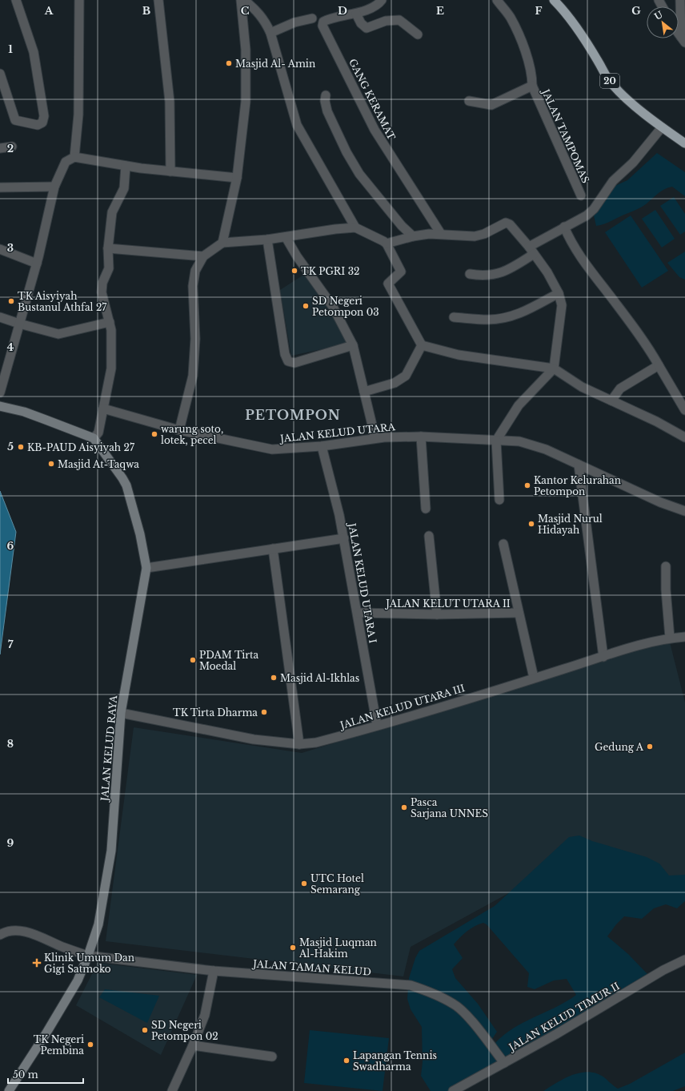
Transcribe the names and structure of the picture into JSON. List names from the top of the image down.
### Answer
{
  "streets": {
    "highway": ["20"],
    "main road": ["JALAN KELUD RAYA"],
    "street": [
      "GANG KERAMAT",
      "JALAN TAMPOMAS",
      "JALAN KELUD UTARA",
      "JALAN KELUD UTARA I",
      "JALAN KELUT UTARA II",
      "JALAN KELUD UTARA III",
      "JALAN TAMAN KELUD",
      "JALAN KELUD TIMUR II"
    ]
  },
  "crossings": [
    ["JALAN KELUD UTARA", "JALAN KELUD UTARA I"],
    ["JALAN KELUD UTARA I", "JALAN KELUT UTARA II"],
    ["JALAN KELUD UTARA I", "JALAN KELUD UTARA III"],
    ["JALAN KELUD UTARA III", "JALAN KELUD RAYA"],
    ["JALAN KELUD RAYA", "JALAN TAMAN KELUD"],
    ["JALAN TAMAN KELUD", "JALAN KELUD TIMUR II"]
  ],
  "districts": ["PETOMPON"],
  "places": {
    "other": [
      "Masjid Al- Amin",
      "TK PGRI 32",
      "TK Aisyiyah Bustanul Athfal 27",
      "SD Negeri Petompon 03",
      "warung soto, lotek, pecel",
      "KB-PAUD Aisyiyah 27",
      "Masjid At-Taqwa",
      "Kantor Kelurahan Petompon",
      "Masjid Nurul Hidayah",
      "PDAM Tirta Moedal",
      "Masjid Al-Ikhlas",
      "TK Tirta Dharma",
      "Gedung A",
      "Pasca Sarjana UNNES",
      "UTC Hotel Semarang",
      "Masjid Luqman Al-Hakim",
      "SD Negeri Petompon 02",
      "TK Negeri Pembina",
      "Lapangan Tennis Swadharma"
    ],
    "health": ["Klinik Umum Dan Gigi Satmoko"]
  },
  "scale_bar": "50 m",
  "north": "top left",
  "grid": {
    "columns": [
      "A",
      "B",
      "C",
      "D",
      "E",
      "F",
      "G"
    ],
    "rows": [
      "1",
      "2",
      "3",
      "4",
      "5",
      "6",
      "7",
      "8",
      "9"
    ]
  }
}
